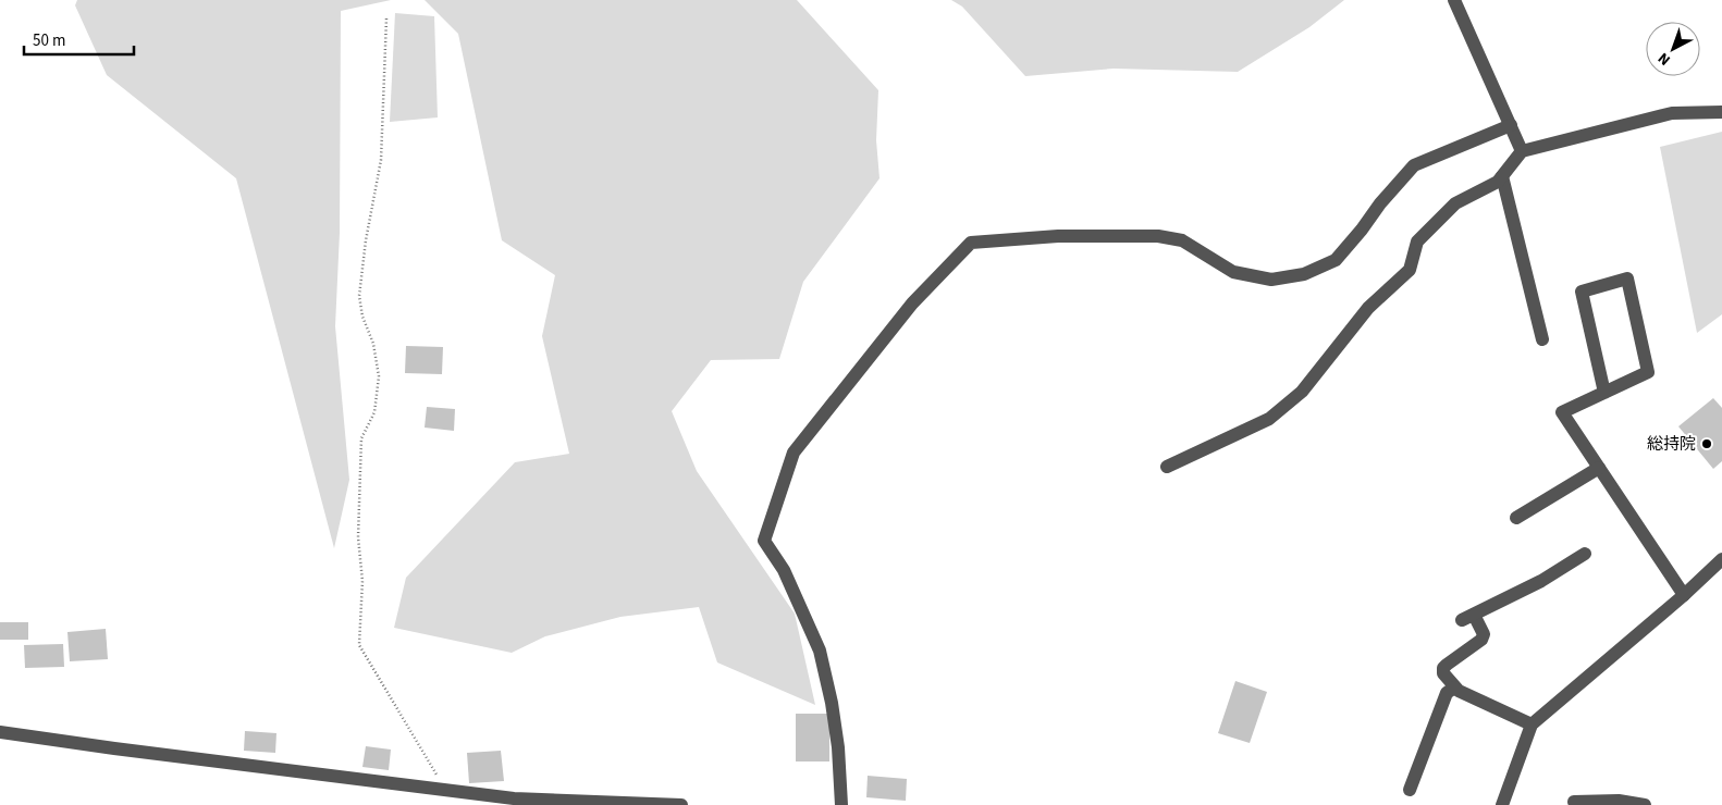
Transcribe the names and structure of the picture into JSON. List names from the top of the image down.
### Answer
{
  "places": ["総持院"],
  "scale_bar": "50 m",
  "north": "bottom left"
}
